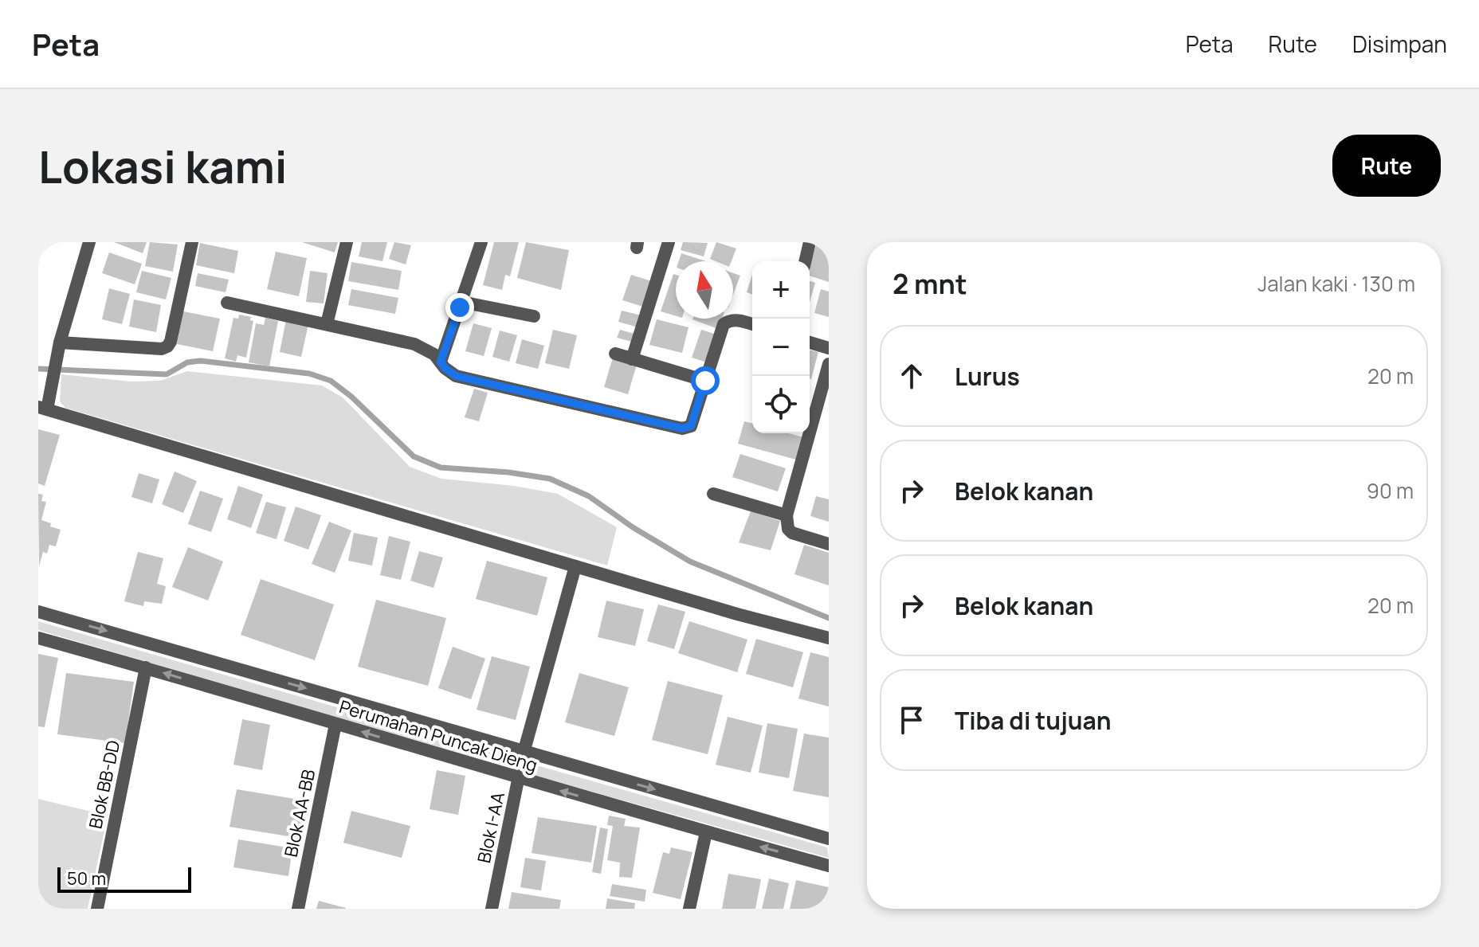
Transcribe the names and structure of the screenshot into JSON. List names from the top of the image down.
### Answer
{
  "streets": {
    "street": [
      "Perumahan Puncak Dieng",
      "Blok BB-DD",
      "Blok AA-BB",
      "Blok I-AA"
    ]
  },
  "crossings": [
    ["Perumahan Puncak Dieng", "Blok BB-DD"],
    ["Perumahan Puncak Dieng", "Blok AA-BB"],
    ["Perumahan Puncak Dieng", "Blok I-AA"]
  ],
  "scale_bar": "50 m",
  "north": "top",
  "page": {
    "header": "Peta",
    "nav": ["Peta", "Rute", "Disimpan"],
    "buttons": "Rute",
    "title": "Lokasi kami",
    "heading": ["2 mnt", "Jalan kaki · 130 m"],
    "map_buttons": ["+", "−"],
    "list": [
      ["Lurus", "20 m"],
      ["Belok kanan", "90 m"],
      ["Belok kanan", "20 m"],
      "Tiba di tujuan"
    ],
    "scale": "50 m"
  }
}
